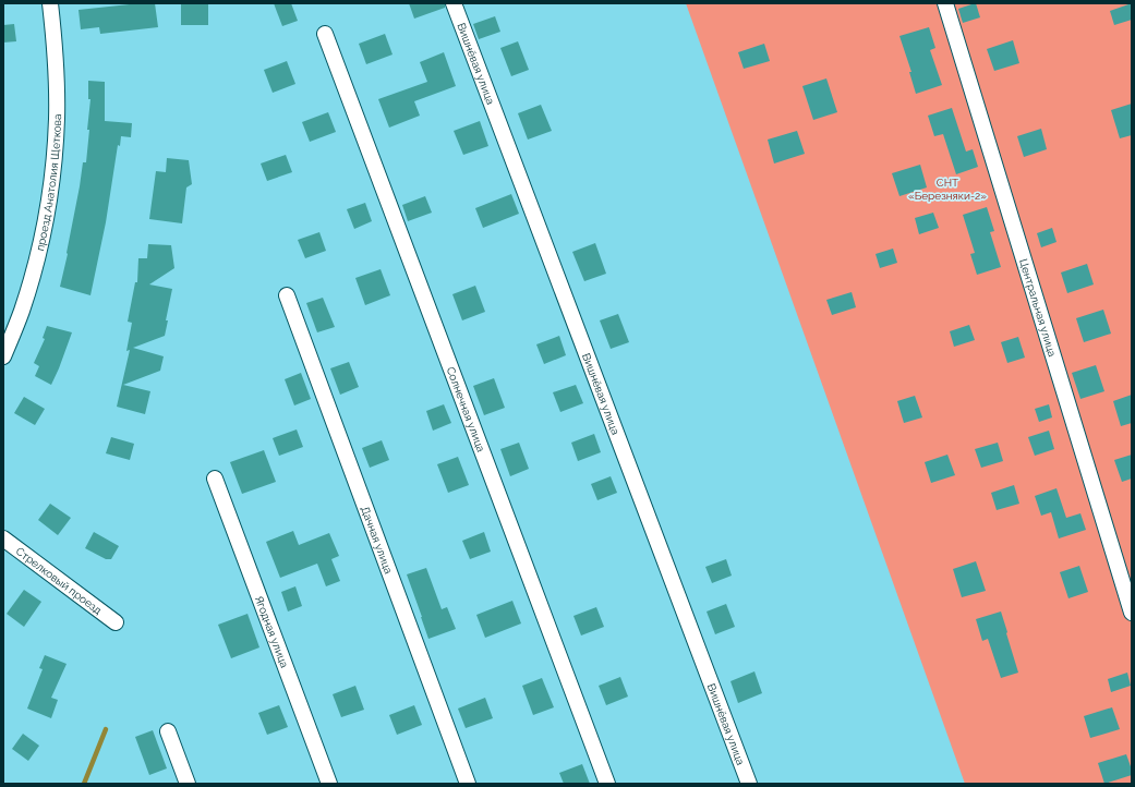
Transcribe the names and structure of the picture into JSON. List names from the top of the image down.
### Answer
{
  "streets": {
    "street": [
      "Вишнёвая улица",
      "проезд Анатолия Щеткова",
      "Центральная улица",
      "Солнечная улица",
      "Дачная улица",
      "Стрелковый проезд",
      "Ягодная улица"
    ]
  },
  "parks": ["СНТ «Березняки-2»"]
}
